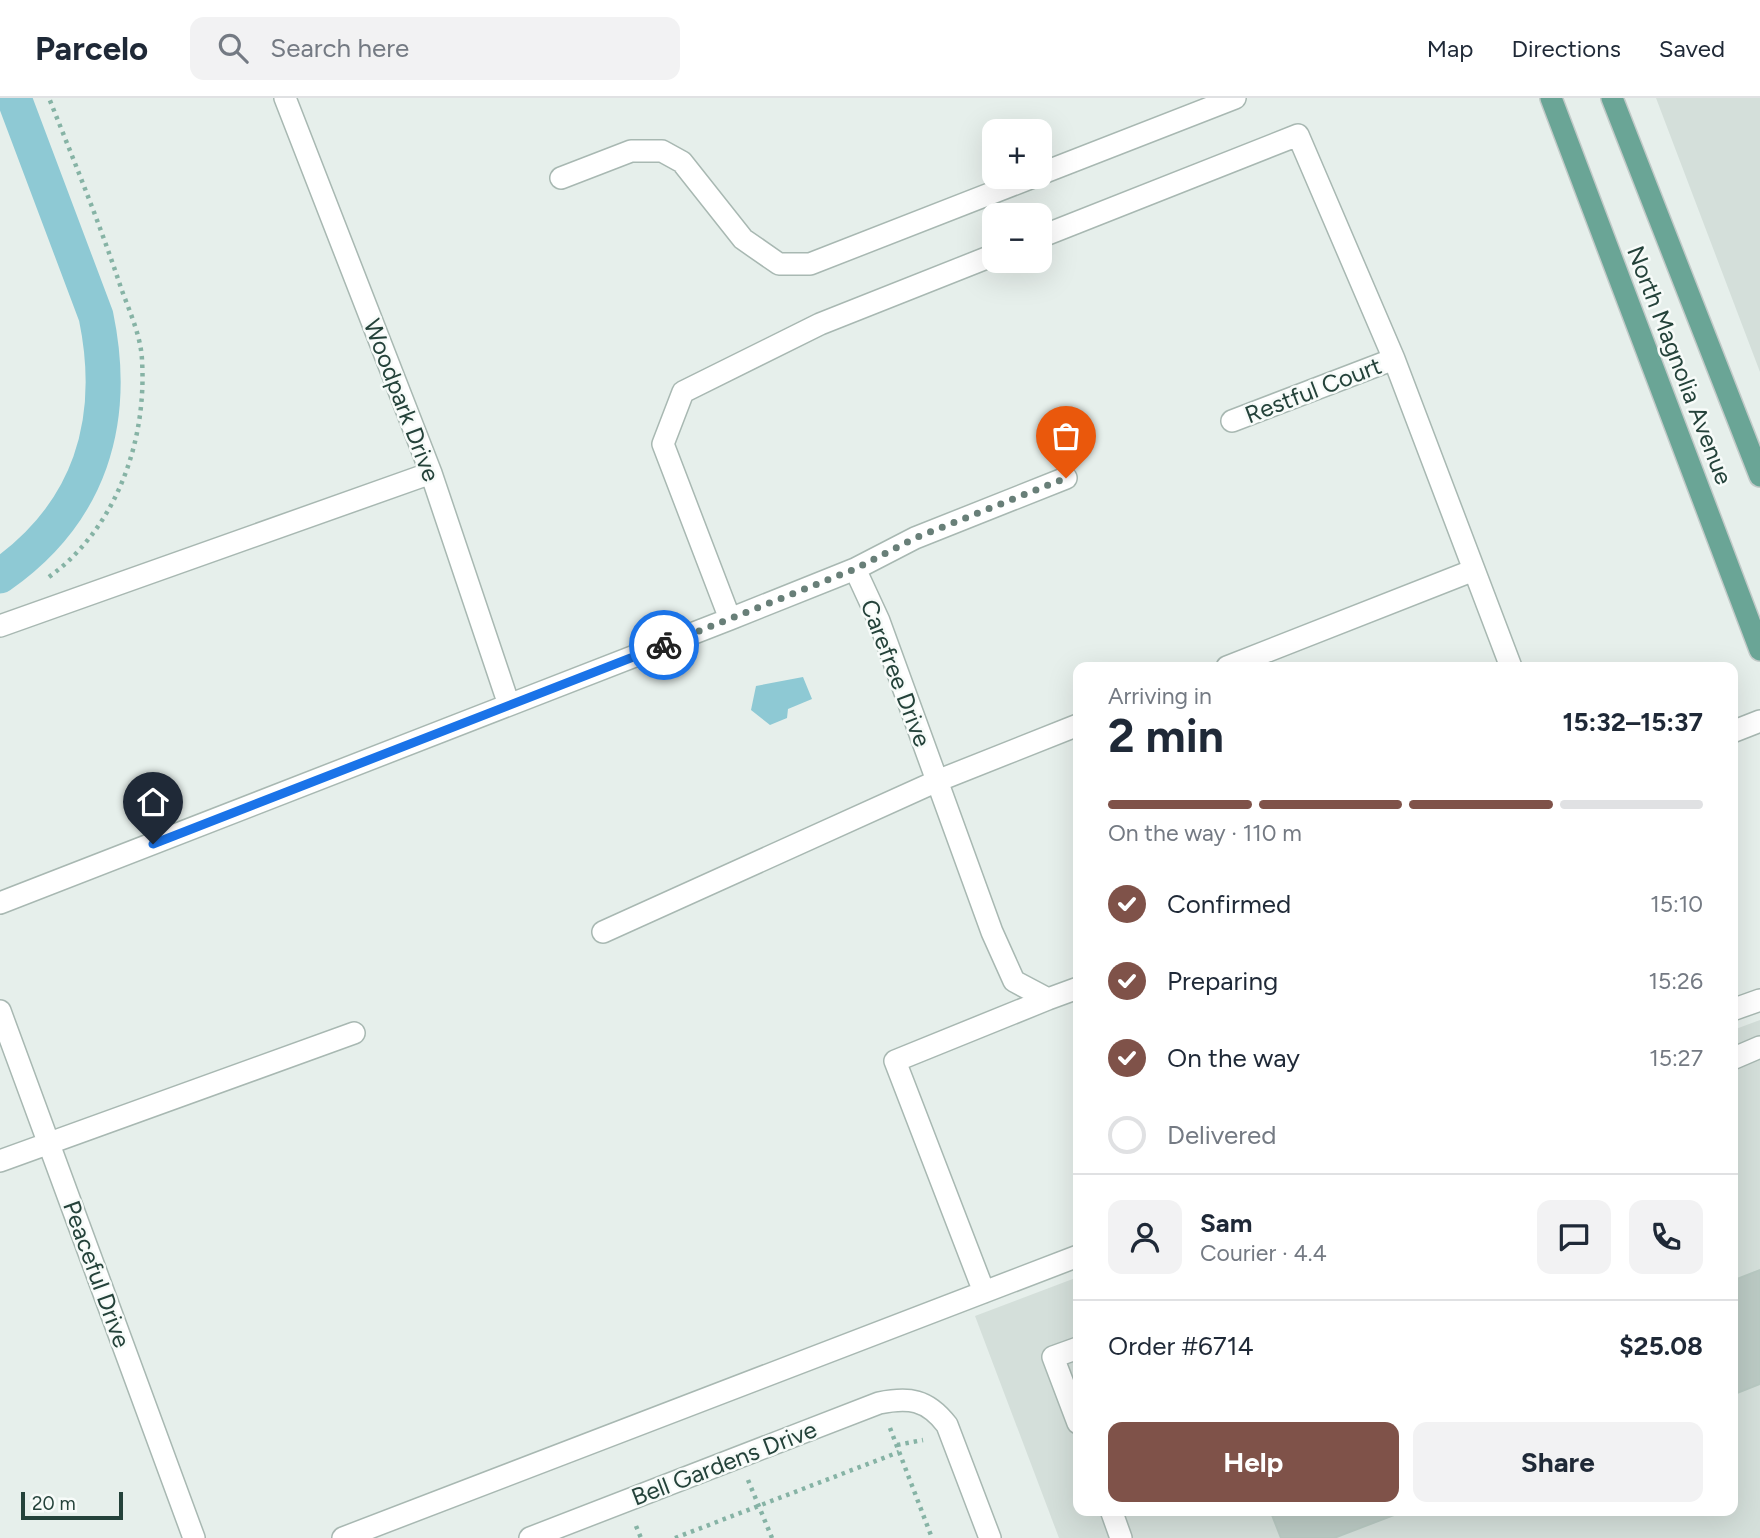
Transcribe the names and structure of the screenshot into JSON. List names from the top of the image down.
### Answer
{
  "streets": {
    "main road": ["North Magnolia Avenue"],
    "street": [
      "Restful Court",
      "Woodpark Drive",
      "Carefree Drive",
      "Peaceful Drive",
      "Bell Gardens Drive"
    ]
  },
  "crossings": [
    ["Woodpark Drive", "Carefree Drive"]
  ],
  "scale_bar": "20 m",
  "page": {
    "header": "Parcelo",
    "search": "Search here",
    "nav": ["Map", "Directions", "Saved"],
    "map_buttons": ["+", "−"],
    "heading": ["2 min", "Arriving in", "15:32–15:37"],
    "panel": [
      "Sam",
      "Courier · 4.4",
      "Order #6714",
      "$25.08"
    ],
    "bar": "On the way · 110 m",
    "list": [
      ["Confirmed", "15:10"],
      ["Preparing", "15:26"],
      ["On the way", "15:27"],
      "Delivered"
    ],
    "buttons": ["Help", "Share"],
    "scale": "20 m"
  }
}
